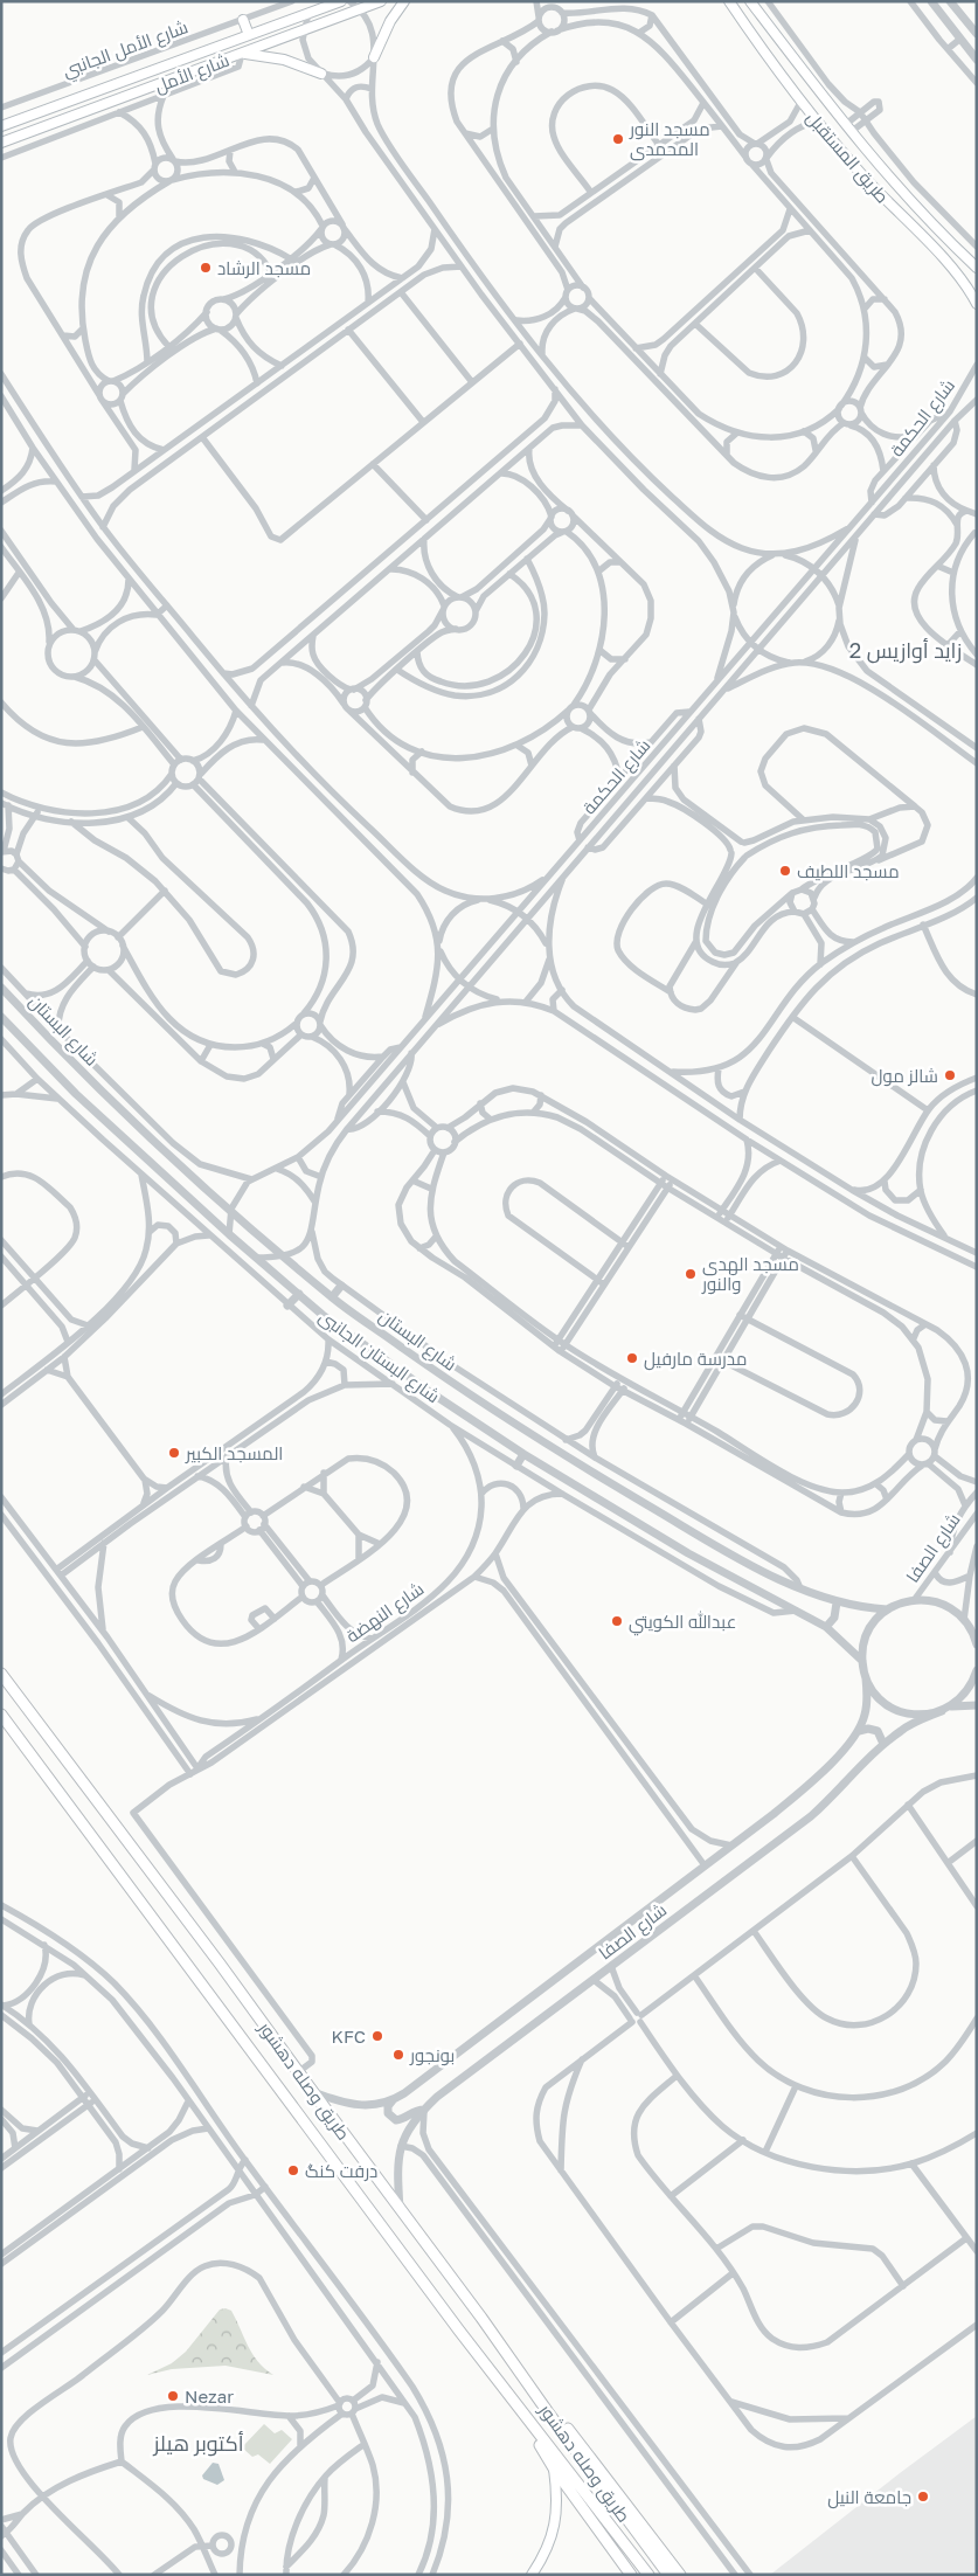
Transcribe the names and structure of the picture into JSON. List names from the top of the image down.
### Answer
{
  "streets": {
    "main road": ["شارع الأمل", "طريق المستقبل", "طريق وصله دهشور"],
    "street": [
      "شارع الأمل الجانبي",
      "شارع الحكمة",
      "شارع البستان",
      "شارع البستان الجانبى",
      "شارع الصفا",
      "شارع النهضة"
    ]
  },
  "crossings": [
    ["شارع الحكمة", "شارع البستان"],
    ["شارع الحكمة", "شارع البستان الجانبى"],
    ["شارع البستان", "شارع البستان الجانبى"],
    ["شارع البستان", "شارع الصفا"],
    ["شارع البستان الجانبى", "شارع النهضة"],
    ["شارع الصفا", "طريق وصله دهشور"]
  ],
  "districts": ["زايد أوازيس 2", "أكتوبر هيلز"],
  "places": [
    "مسجد النور المحمدى",
    "مسجد الرشاد",
    "مسجد اللطيف",
    "شالز مول",
    "مسجد الهدى والنور",
    "مدرسة مارفيل",
    "المسجد الكبير",
    "عبدالله الكويتي",
    "KFC",
    "بونجور",
    "درفت كنگ",
    "Nezar",
    "جامعة النيل"
  ]
}
